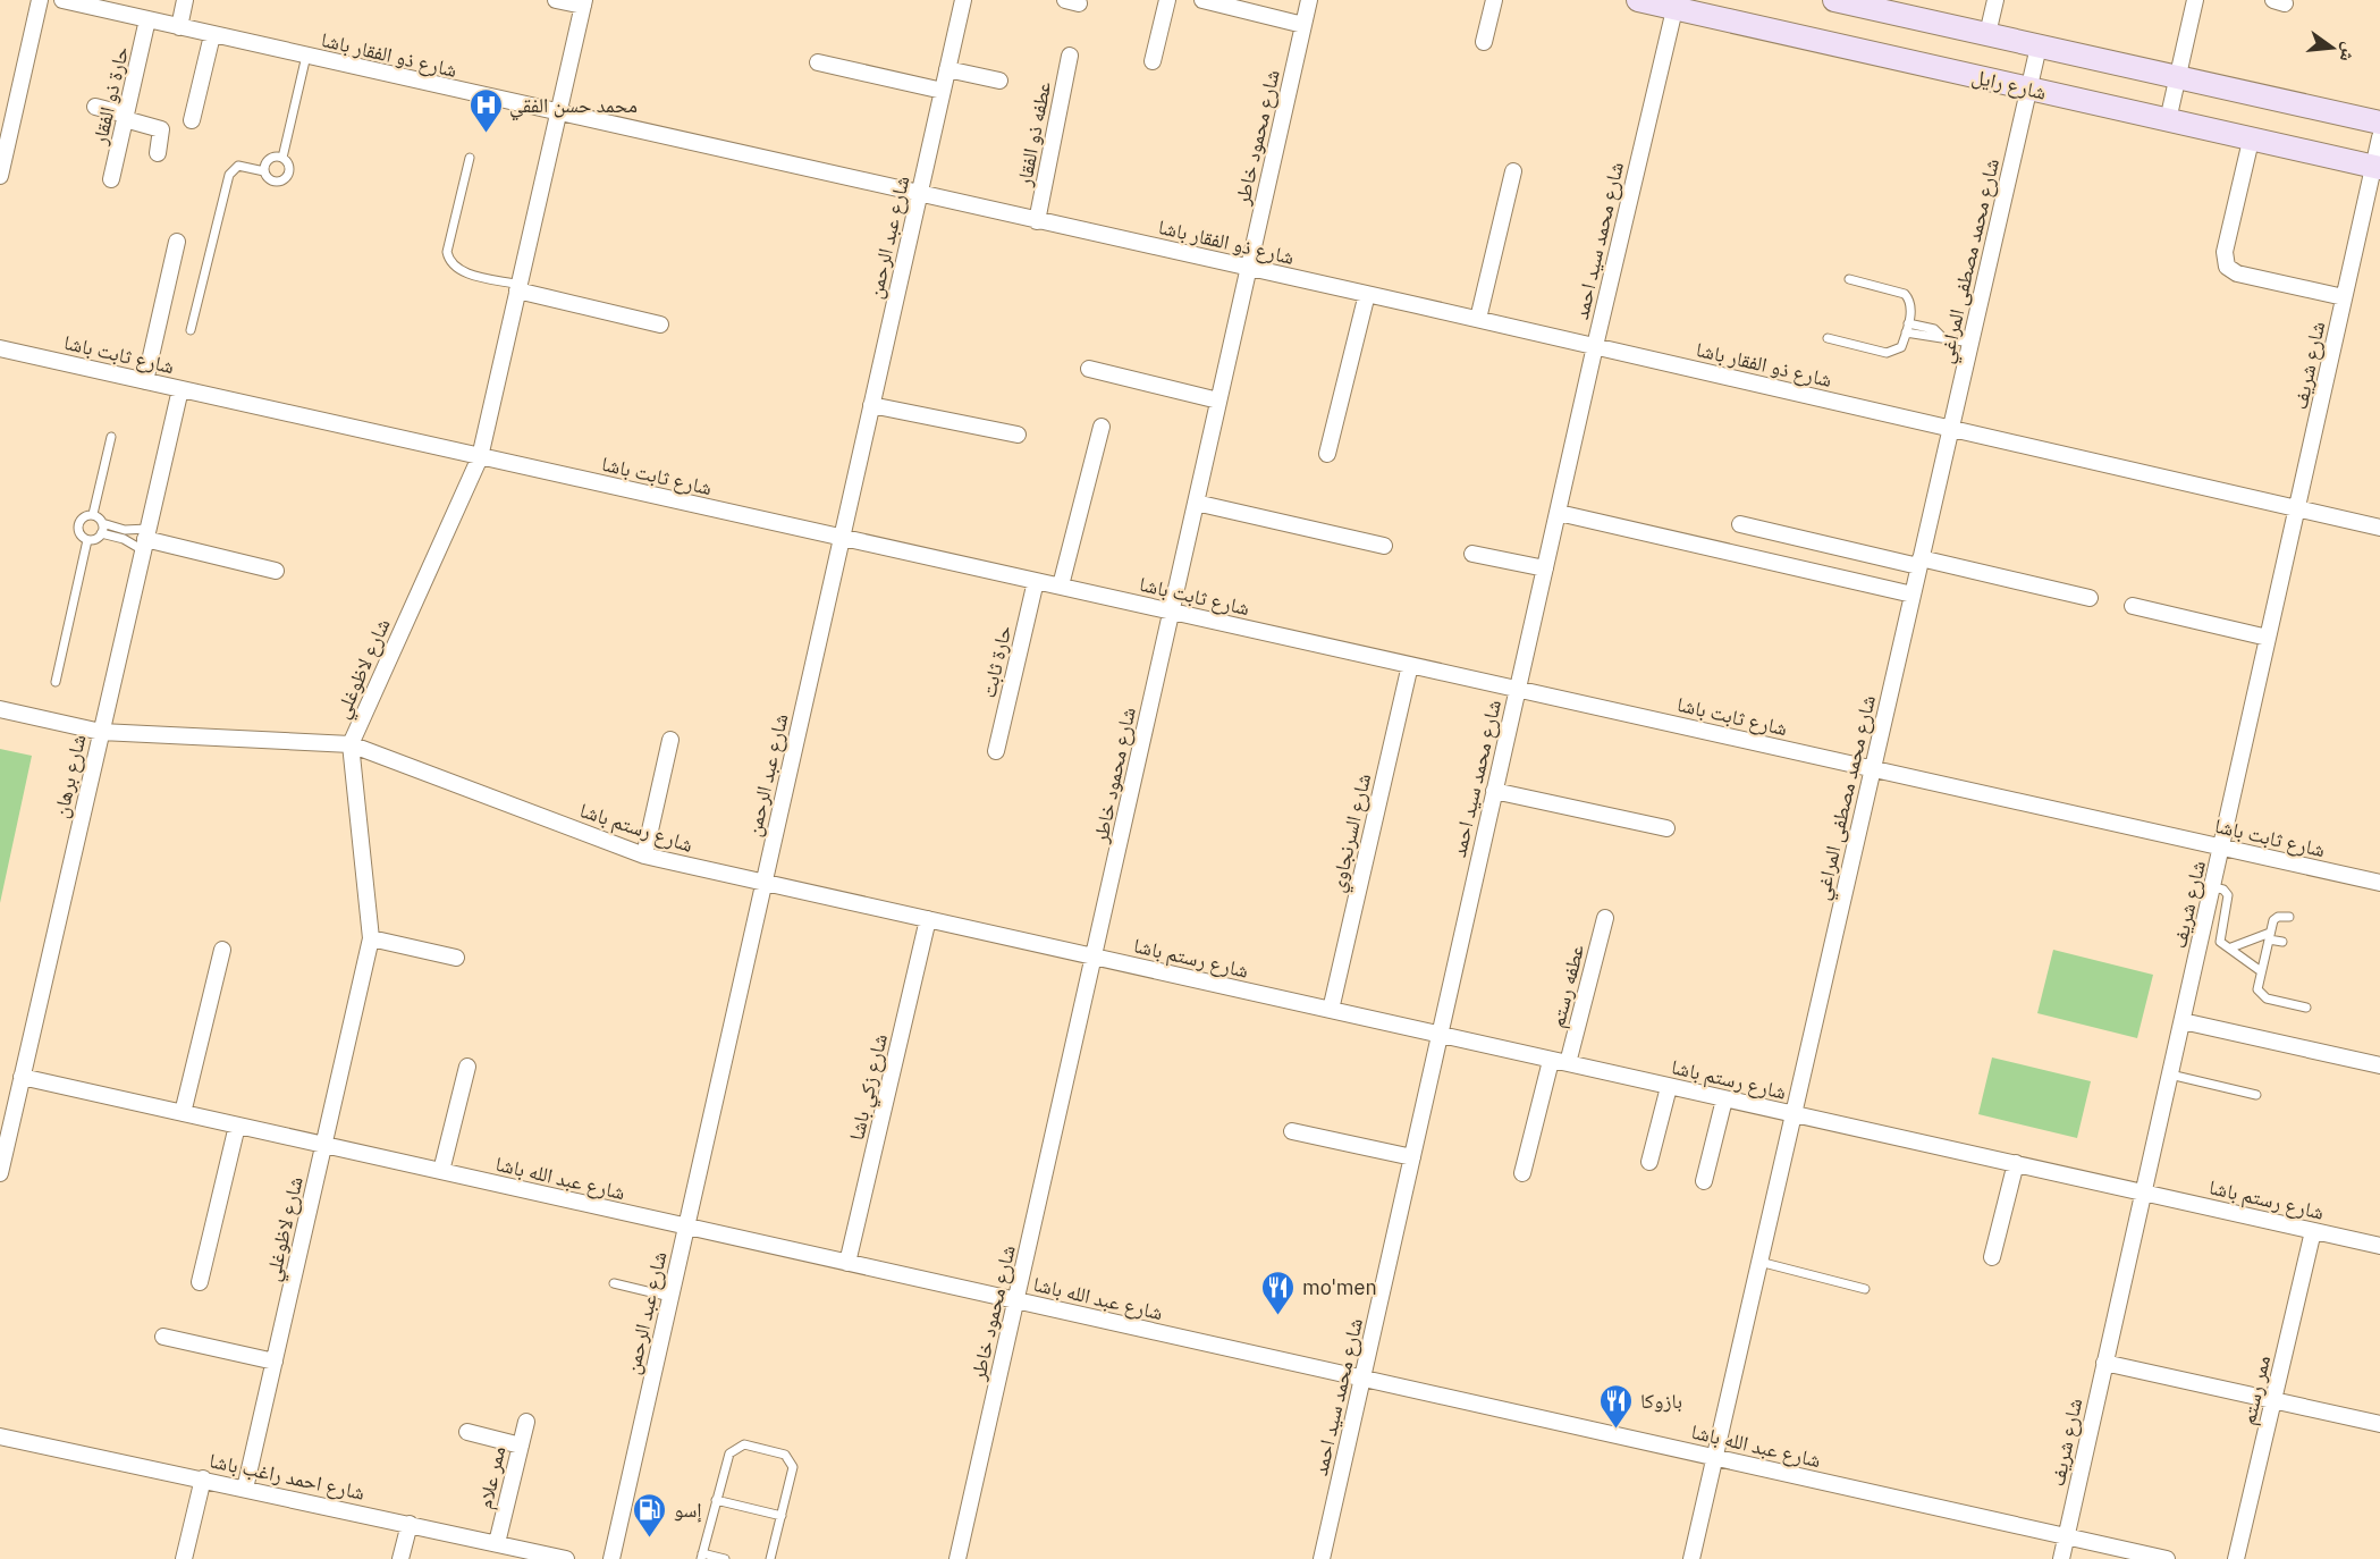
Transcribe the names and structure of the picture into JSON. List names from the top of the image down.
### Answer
{
  "streets": {
    "street": [
      "شارع ذو الفقار باشا",
      "شارع رايل",
      "حارة ذو الفقار",
      "عطفه ذو الفقار",
      "شارع محمود خاطر",
      "شارع عبد الرحمن",
      "شارع محمد سيد احمد",
      "شارع محمد مصطفى المراغي",
      "شارع ثابت باشا",
      "شارع شريف",
      "حارة ثابت",
      "شارع لاظوغلي",
      "شارع برهان",
      "شارع رستم باشا",
      "شارع السرنجاوي",
      "عطفه رستم",
      "شارع زكي باشا",
      "شارع عبد الله باشا",
      "ممر رستم",
      "شارع احمد راغب باشا",
      "ممر علام"
    ]
  },
  "crossings": [
    ["شارع ذو الفقار باشا", "حارة ذو الفقار"],
    ["شارع ذو الفقار باشا", "عطفه ذو الفقار"],
    ["شارع ذو الفقار باشا", "شارع محمود خاطر"],
    ["شارع ذو الفقار باشا", "شارع عبد الرحمن"],
    ["شارع ذو الفقار باشا", "شارع محمد سيد احمد"],
    ["شارع ذو الفقار باشا", "شارع محمد مصطفى المراغي"],
    ["شارع ذو الفقار باشا", "شارع شريف"],
    ["شارع ذو الفقار باشا", "شارع لاظوغلي"],
    ["شارع رايل", "شارع محمد سيد احمد"],
    ["شارع رايل", "شارع محمد مصطفى المراغي"],
    ["شارع رايل", "شارع شريف"],
    ["شارع محمود خاطر", "شارع ثابت باشا"],
    ["شارع محمود خاطر", "شارع رستم باشا"],
    ["شارع محمود خاطر", "شارع عبد الله باشا"],
    ["شارع عبد الرحمن", "شارع ثابت باشا"],
    ["شارع عبد الرحمن", "شارع رستم باشا"],
    ["شارع عبد الرحمن", "شارع عبد الله باشا"],
    ["شارع محمد سيد احمد", "شارع ثابت باشا"],
    ["شارع محمد سيد احمد", "شارع رستم باشا"],
    ["شارع محمد سيد احمد", "شارع عبد الله باشا"],
    ["شارع محمد مصطفى المراغي", "شارع ثابت باشا"],
    ["شارع محمد مصطفى المراغي", "شارع رستم باشا"],
    ["شارع محمد مصطفى المراغي", "شارع عبد الله باشا"],
    ["شارع ثابت باشا", "شارع شريف"],
    ["شارع ثابت باشا", "حارة ثابت"],
    ["شارع ثابت باشا", "شارع لاظوغلي"],
    ["شارع ثابت باشا", "شارع برهان"],
    ["شارع ثابت باشا", "شارع السرنجاوي"],
    ["شارع شريف", "شارع رستم باشا"],
    ["شارع شريف", "شارع عبد الله باشا"],
    ["شارع لاظوغلي", "شارع رستم باشا"],
    ["شارع لاظوغلي", "شارع عبد الله باشا"],
    ["شارع لاظوغلي", "شارع احمد راغب باشا"],
    ["شارع برهان", "شارع رستم باشا"],
    ["شارع برهان", "شارع عبد الله باشا"],
    ["شارع رستم باشا", "شارع السرنجاوي"],
    ["شارع رستم باشا", "عطفه رستم"],
    ["شارع رستم باشا", "شارع زكي باشا"],
    ["شارع رستم باشا", "ممر رستم"],
    ["شارع زكي باشا", "شارع عبد الله باشا"],
    ["شارع احمد راغب باشا", "ممر علام"]
  ],
  "places": {
    "hospital": ["محمد حسن الفقي"],
    "restaurant": ["mo'men", "بازوكا"],
    "fuel station": ["إسو"]
  },
  "north": "right"
}
